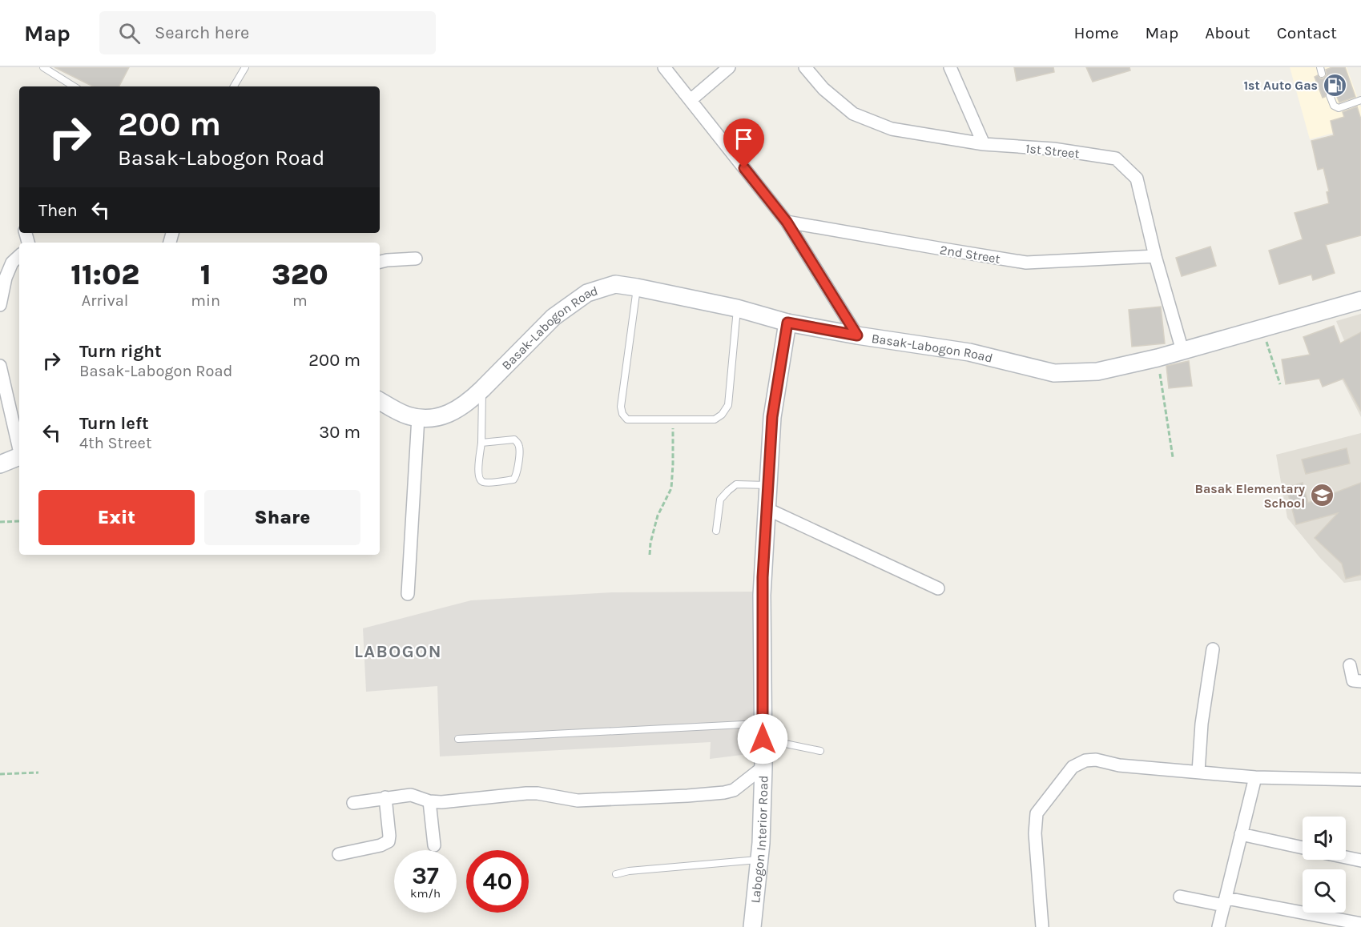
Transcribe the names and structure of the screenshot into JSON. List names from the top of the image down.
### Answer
{
  "streets": {
    "street": [
      "1st Street",
      "2nd Street",
      "Basak-Labogon Road",
      "Labogon Interior Road"
    ]
  },
  "crossings": [
    ["1st Street", "2nd Street"],
    ["1st Street", "Basak-Labogon Road"],
    ["Basak-Labogon Road", "Labogon Interior Road"]
  ],
  "districts": ["LABOGON"],
  "places": {
    "fuel station": ["1st Auto Gas"],
    "school or university": ["Basak Elementary School"]
  },
  "page": {
    "header": "Map",
    "search": "Search here",
    "nav": [
      "Home",
      "Map",
      "About",
      "Contact"
    ],
    "turn": ["200 m", "Basak-Labogon Road"],
    "then": "Then",
    "eta": [
      "11:02",
      "Arrival",
      "1",
      "min",
      "320",
      "m"
    ],
    "list": [
      {
        "name": "Turn right",
        "note": "Basak-Labogon Road",
        "value": "200 m"
      },
      {
        "name": "Turn left",
        "note": "4th Street",
        "value": "30 m"
      }
    ],
    "buttons": ["Exit", "Share"],
    "speed": "37 km/h",
    "limit": "40"
  }
}
